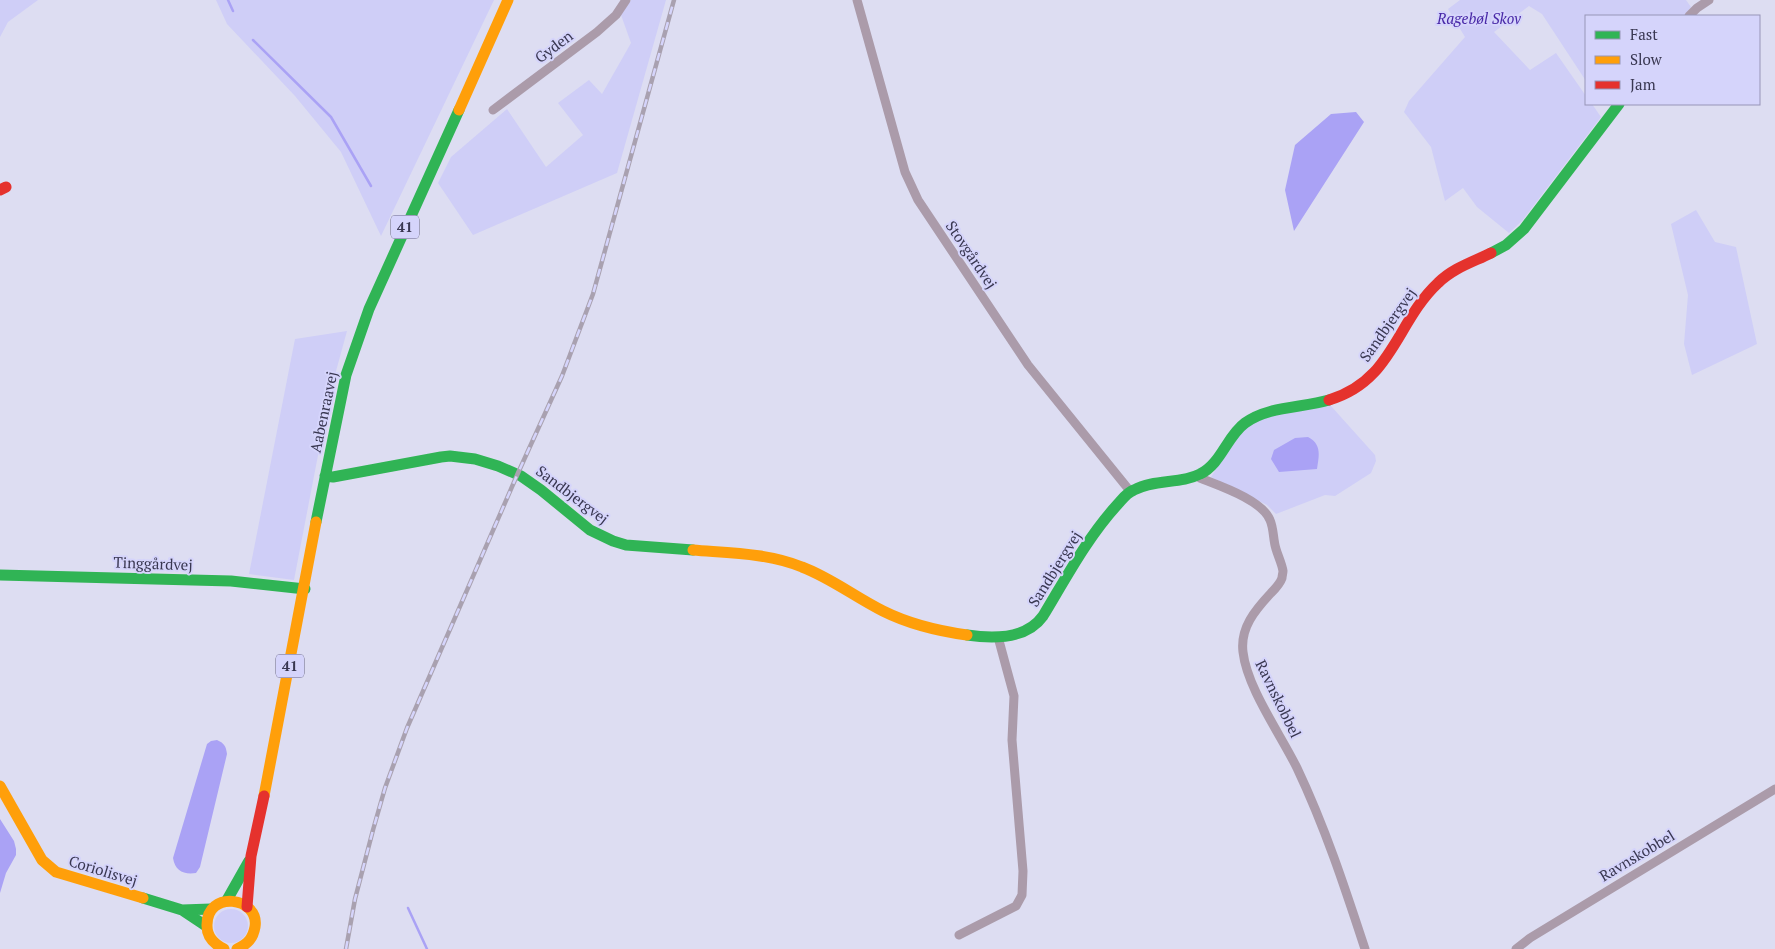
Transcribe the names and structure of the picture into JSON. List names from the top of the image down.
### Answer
{
  "streets": {
    "street": [
      "Gyden",
      "41",
      "Stovgårdvej",
      "Sandbjergvej",
      "Aabenraavej",
      "Tinggårdvej",
      "Ravnskobbel",
      "Coriolisvej"
    ]
  },
  "crossings": [
    ["41", "Aabenraavej"],
    ["Stovgårdvej", "Sandbjergvej"],
    ["Sandbjergvej", "Aabenraavej"],
    ["Sandbjergvej", "Ravnskobbel"],
    ["Aabenraavej", "Tinggårdvej"]
  ],
  "parks": ["Ragebøl Skov"],
  "legend": ["Fast", "Slow", "Jam"]
}
